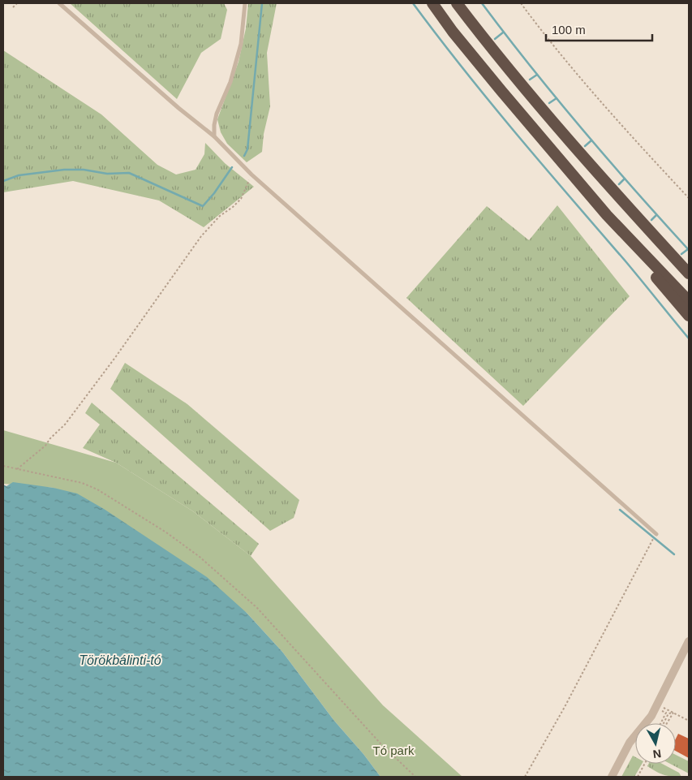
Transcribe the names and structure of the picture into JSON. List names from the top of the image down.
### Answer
{
  "water": ["Törökbálinti-tó"],
  "parks": ["Tó park"],
  "scale_bar": "100 m",
  "north": "bottom"
}
